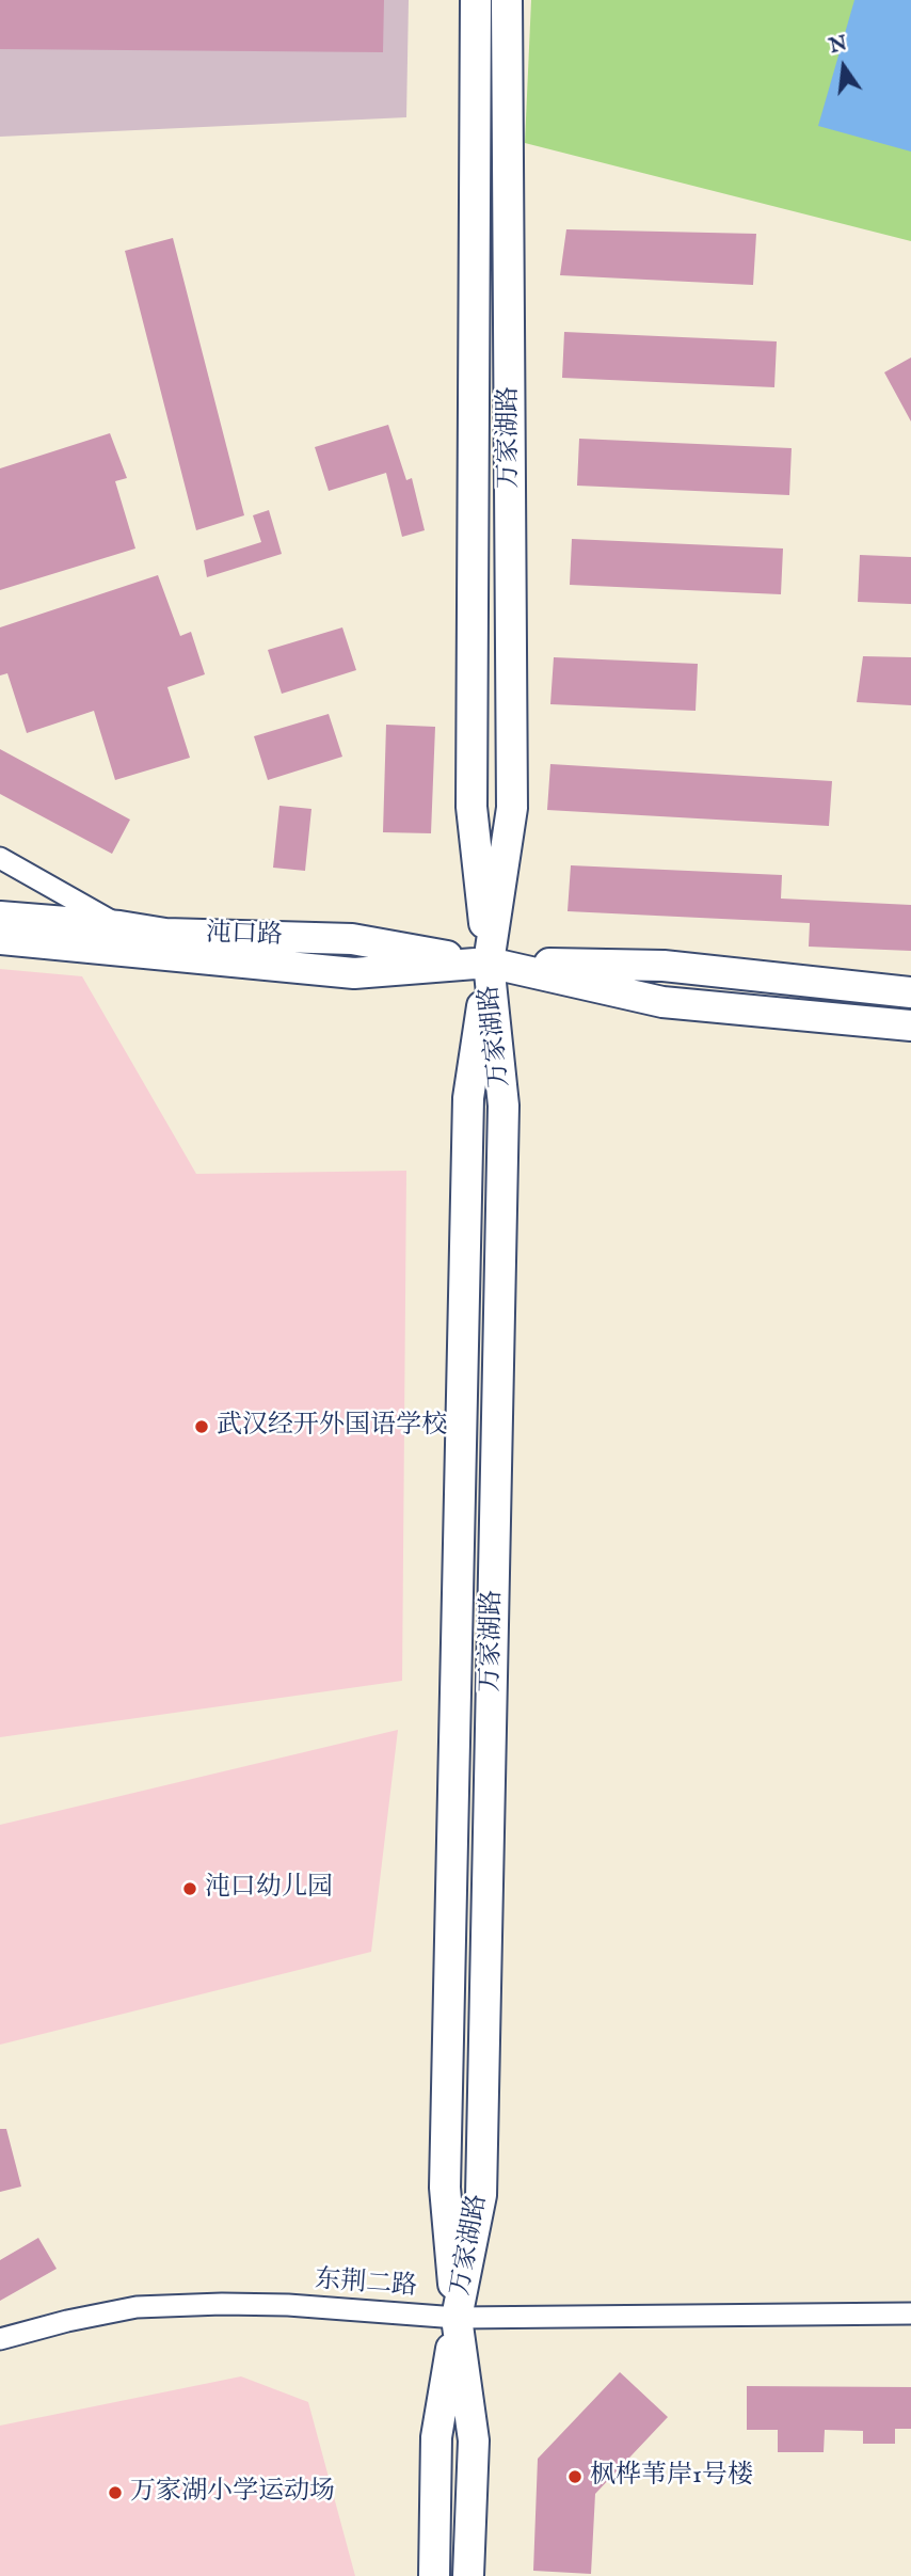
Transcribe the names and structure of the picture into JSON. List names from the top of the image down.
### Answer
{
  "streets": {
    "main road": ["万家湖路", "沌口路"],
    "street": ["东荆二路"]
  },
  "crossings": [
    ["万家湖路", "沌口路"],
    ["万家湖路", "东荆二路"]
  ],
  "places": [
    "武汉经开外国语学校",
    "沌口幼儿园",
    "枫桦苇岸1号楼",
    "万家湖小学运动场"
  ],
  "north": "top"
}
